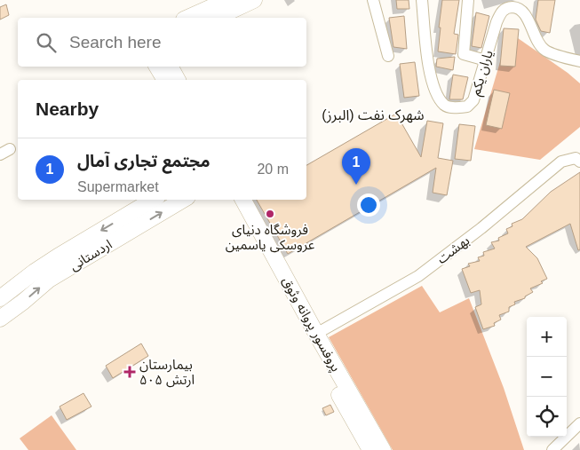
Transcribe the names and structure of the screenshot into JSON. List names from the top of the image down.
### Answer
{
  "streets": {
    "main road": ["اردستانی", "پروفسور پروانه وثوق"],
    "street": ["یاران یکم", "بهشت"]
  },
  "crossings": [
    ["بهشت", "پروفسور پروانه وثوق"]
  ],
  "districts": ["شهرک نفت (البرز)"],
  "places": {
    "other": ["فروشگاه دنیای عروسکی یاسمین"],
    "health": ["بیمارستان ۵۰۵ ارتش"]
  },
  "page": {
    "search": "Search here",
    "heading": "Nearby",
    "list": [
      {
        "mark": "1",
        "name": "مجتمع تجاری آمال",
        "note": "Supermarket",
        "value": "20 m"
      }
    ],
    "pins": "1",
    "map_buttons": ["+", "−"]
  }
}
